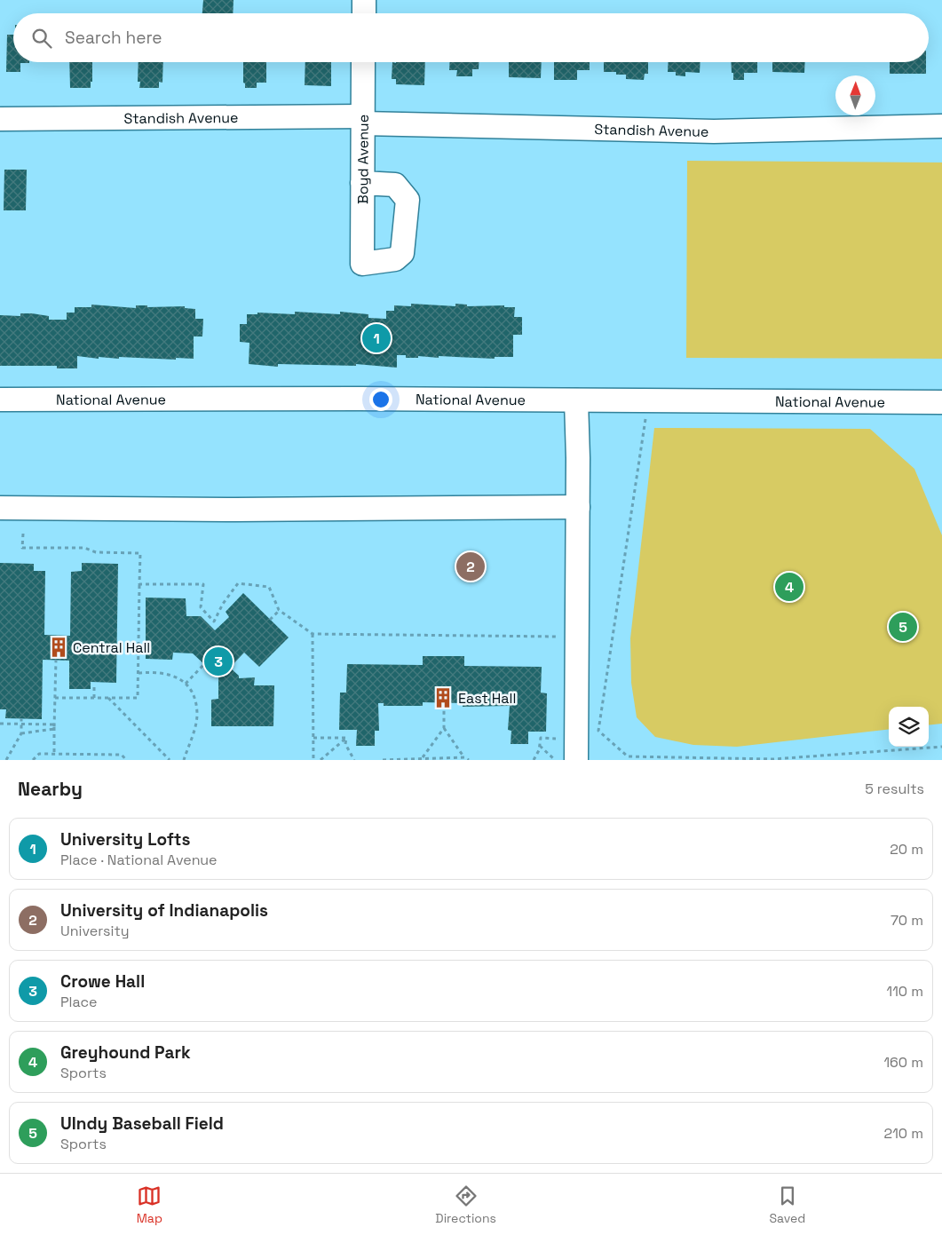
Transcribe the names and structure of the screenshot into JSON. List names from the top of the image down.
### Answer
{
  "streets": {
    "street": ["Standish Avenue", "Boyd Avenue", "National Avenue"]
  },
  "crossings": [
    ["Standish Avenue", "Boyd Avenue"]
  ],
  "places": {
    "building": ["Central Hall", "East Hall"]
  },
  "north": "top",
  "page": {
    "search": "Search here",
    "pins": [
      "1",
      "2",
      "4",
      "5",
      "3"
    ],
    "heading": ["Nearby", "5 results"],
    "list": [
      {
        "mark": "1",
        "name": "University Lofts",
        "note": "Place · National Avenue",
        "value": "20 m"
      },
      {
        "mark": "2",
        "name": "University of Indianapolis",
        "note": "University",
        "value": "70 m"
      },
      {
        "mark": "3",
        "name": "Crowe Hall",
        "note": "Place",
        "value": "110 m"
      },
      {
        "mark": "4",
        "name": "Greyhound Park",
        "note": "Sports",
        "value": "160 m"
      },
      {
        "mark": "5",
        "name": "UIndy Baseball Field",
        "note": "Sports",
        "value": "210 m"
      }
    ],
    "nav": ["Map", "Directions", "Saved"]
  }
}
